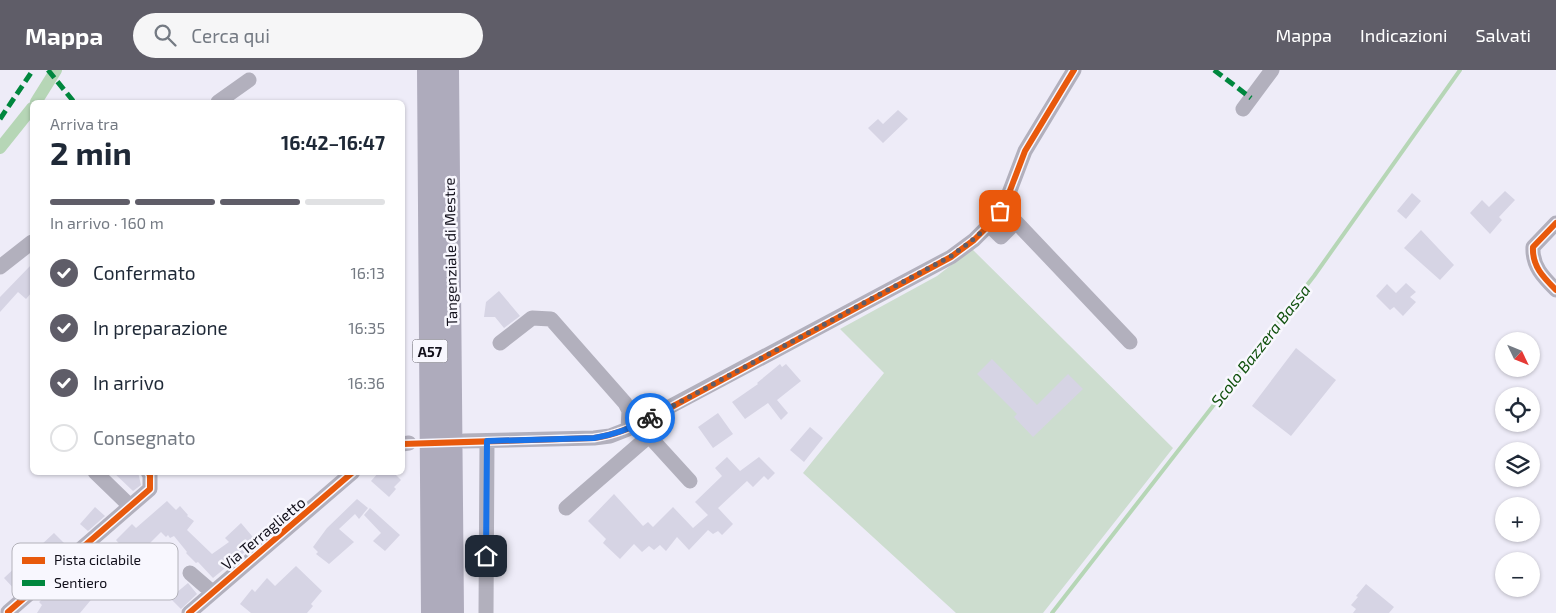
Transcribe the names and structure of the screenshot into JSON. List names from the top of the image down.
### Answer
{
  "streets": {
    "highway": ["Tangenziale di Mestre", "A57"],
    "street": ["Via Terraglietto"]
  },
  "water": ["Scolo Bazzera Bassa"],
  "legend": ["Pista ciclabile", "Sentiero"],
  "north": "bottom right",
  "page": {
    "header": "Mappa",
    "search": "Cerca qui",
    "nav": ["Mappa", "Indicazioni", "Salvati"],
    "heading": ["2 min", "Arriva tra", "16:42–16:47"],
    "bar": "In arrivo · 160 m",
    "list": [
      ["Confermato", "16:13"],
      ["In preparazione", "16:35"],
      ["In arrivo", "16:36"],
      "Consegnato"
    ],
    "map_buttons": ["+", "−"]
  }
}
